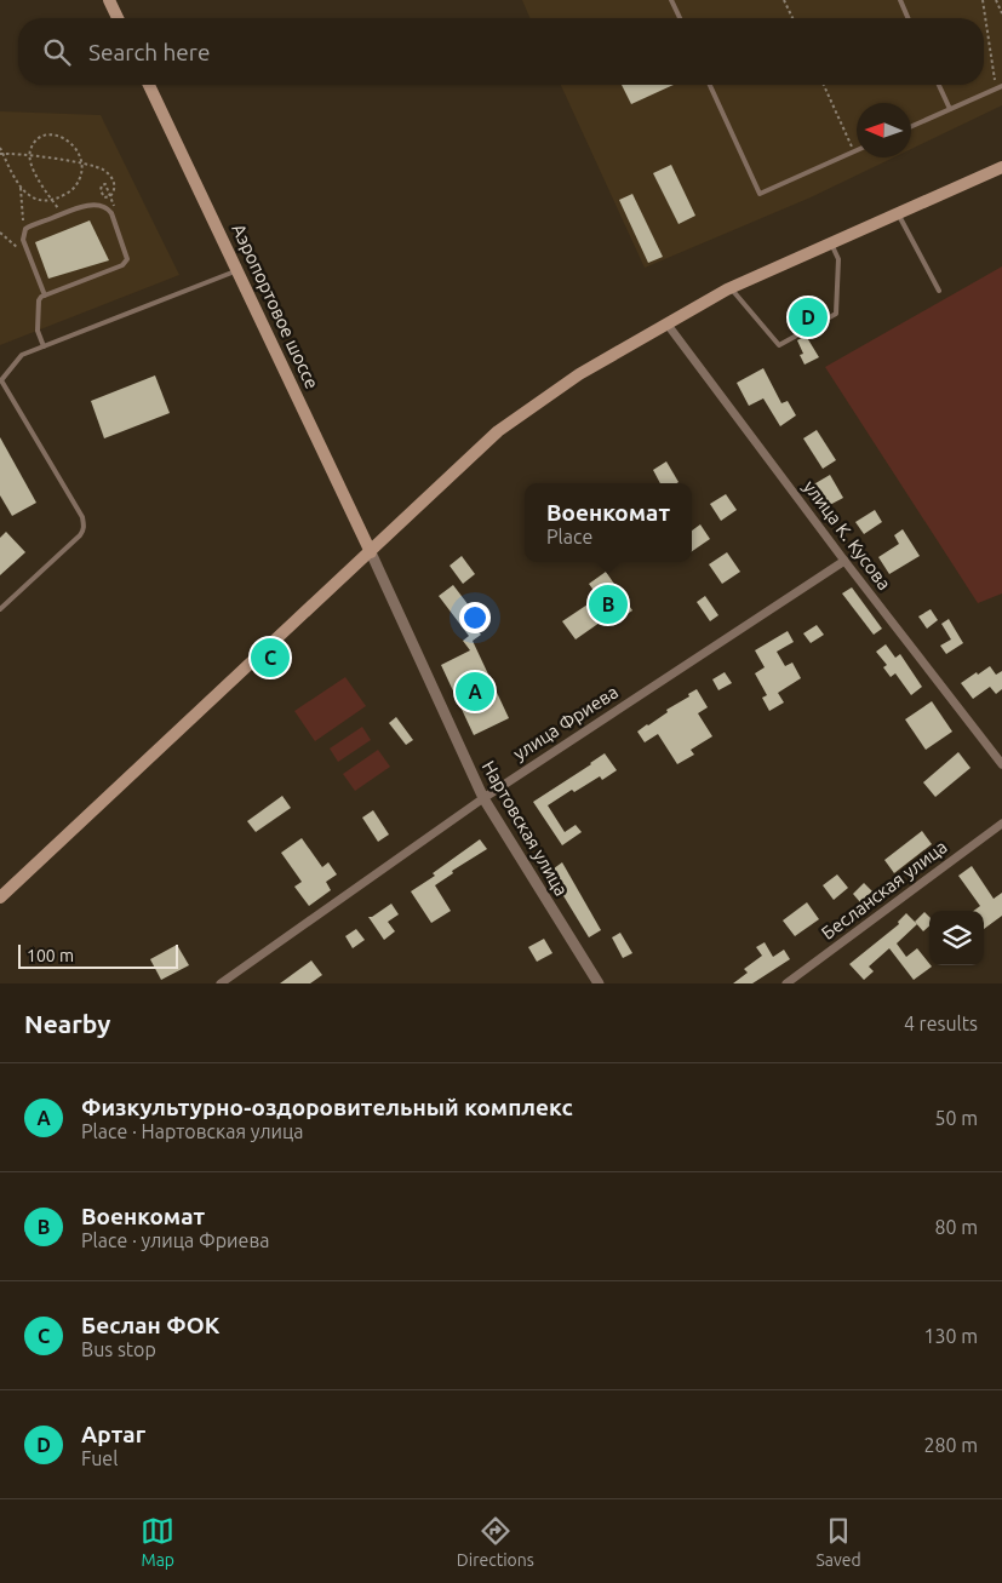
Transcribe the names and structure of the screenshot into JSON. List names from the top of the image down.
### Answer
{
  "streets": {
    "main road": ["Аэропортовое шоссе"],
    "street": [
      "улица К. Кусова",
      "улица Фриева",
      "Нартовская улица",
      "Бесланская улица"
    ]
  },
  "crossings": [
    ["Аэропортовое шоссе", "Нартовская улица"],
    ["улица К. Кусова", "улица Фриева"],
    ["улица Фриева", "Нартовская улица"]
  ],
  "scale_bar": "100 m",
  "north": "left",
  "page": {
    "search": "Search here",
    "pins": [
      "D",
      "B",
      "C",
      "A"
    ],
    "popup": ["Военкомат", "Place"],
    "scale": "100 m",
    "heading": ["Nearby", "4 results"],
    "list": [
      {
        "mark": "A",
        "name": "Физкультурно-оздоровительный комплекс",
        "note": "Place · Нартовская улица",
        "value": "50 m"
      },
      {
        "mark": "B",
        "name": "Военкомат",
        "note": "Place · улица Фриева",
        "value": "80 m"
      },
      {
        "mark": "C",
        "name": "Беслан ФОК",
        "note": "Bus stop",
        "value": "130 m"
      },
      {
        "mark": "D",
        "name": "Артаг",
        "note": "Fuel",
        "value": "280 m"
      }
    ],
    "nav": ["Map", "Directions", "Saved"]
  }
}
